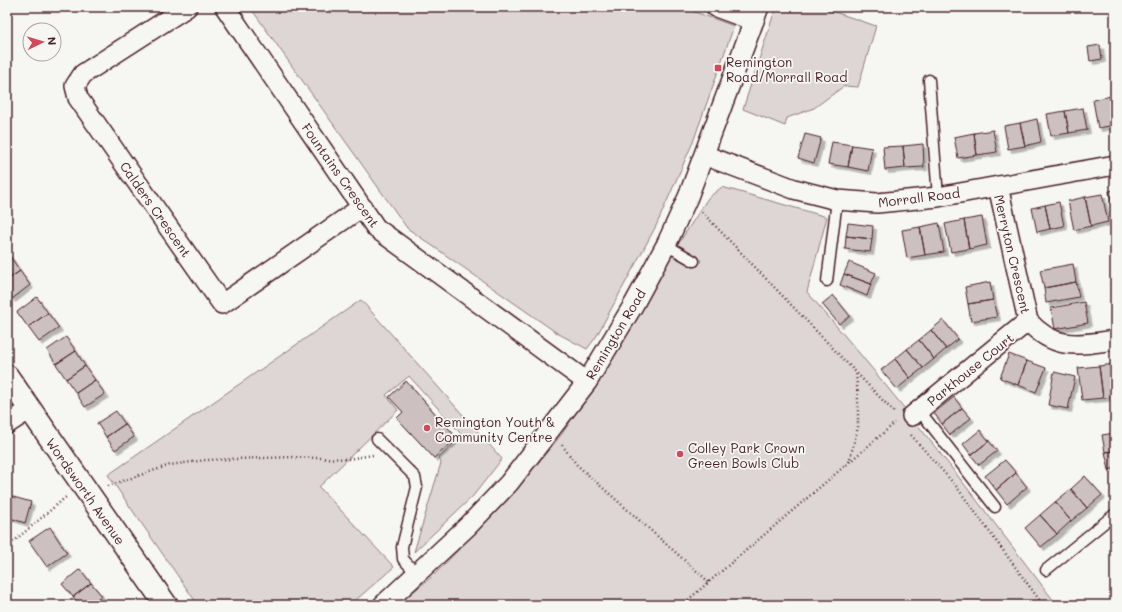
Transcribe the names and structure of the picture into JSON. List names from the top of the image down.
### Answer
{
  "streets": {
    "street": [
      "Fountains Crescent",
      "Morrall Road",
      "Calders Crescent",
      "Merryton Crescent",
      "Remington Road",
      "Parkhouse Court",
      "Wordsworth Avenue"
    ]
  },
  "crossings": [
    ["Fountains Crescent", "Calders Crescent"],
    ["Fountains Crescent", "Remington Road"],
    ["Morrall Road", "Merryton Crescent"],
    ["Morrall Road", "Remington Road"],
    ["Merryton Crescent", "Parkhouse Court"]
  ],
  "places": {
    "transit": ["Remington Road/Morrall Road"],
    "other": ["Remington Youth & Community Centre", "Colley Park Crown Green Bowls Club"]
  },
  "north": "right"
}
